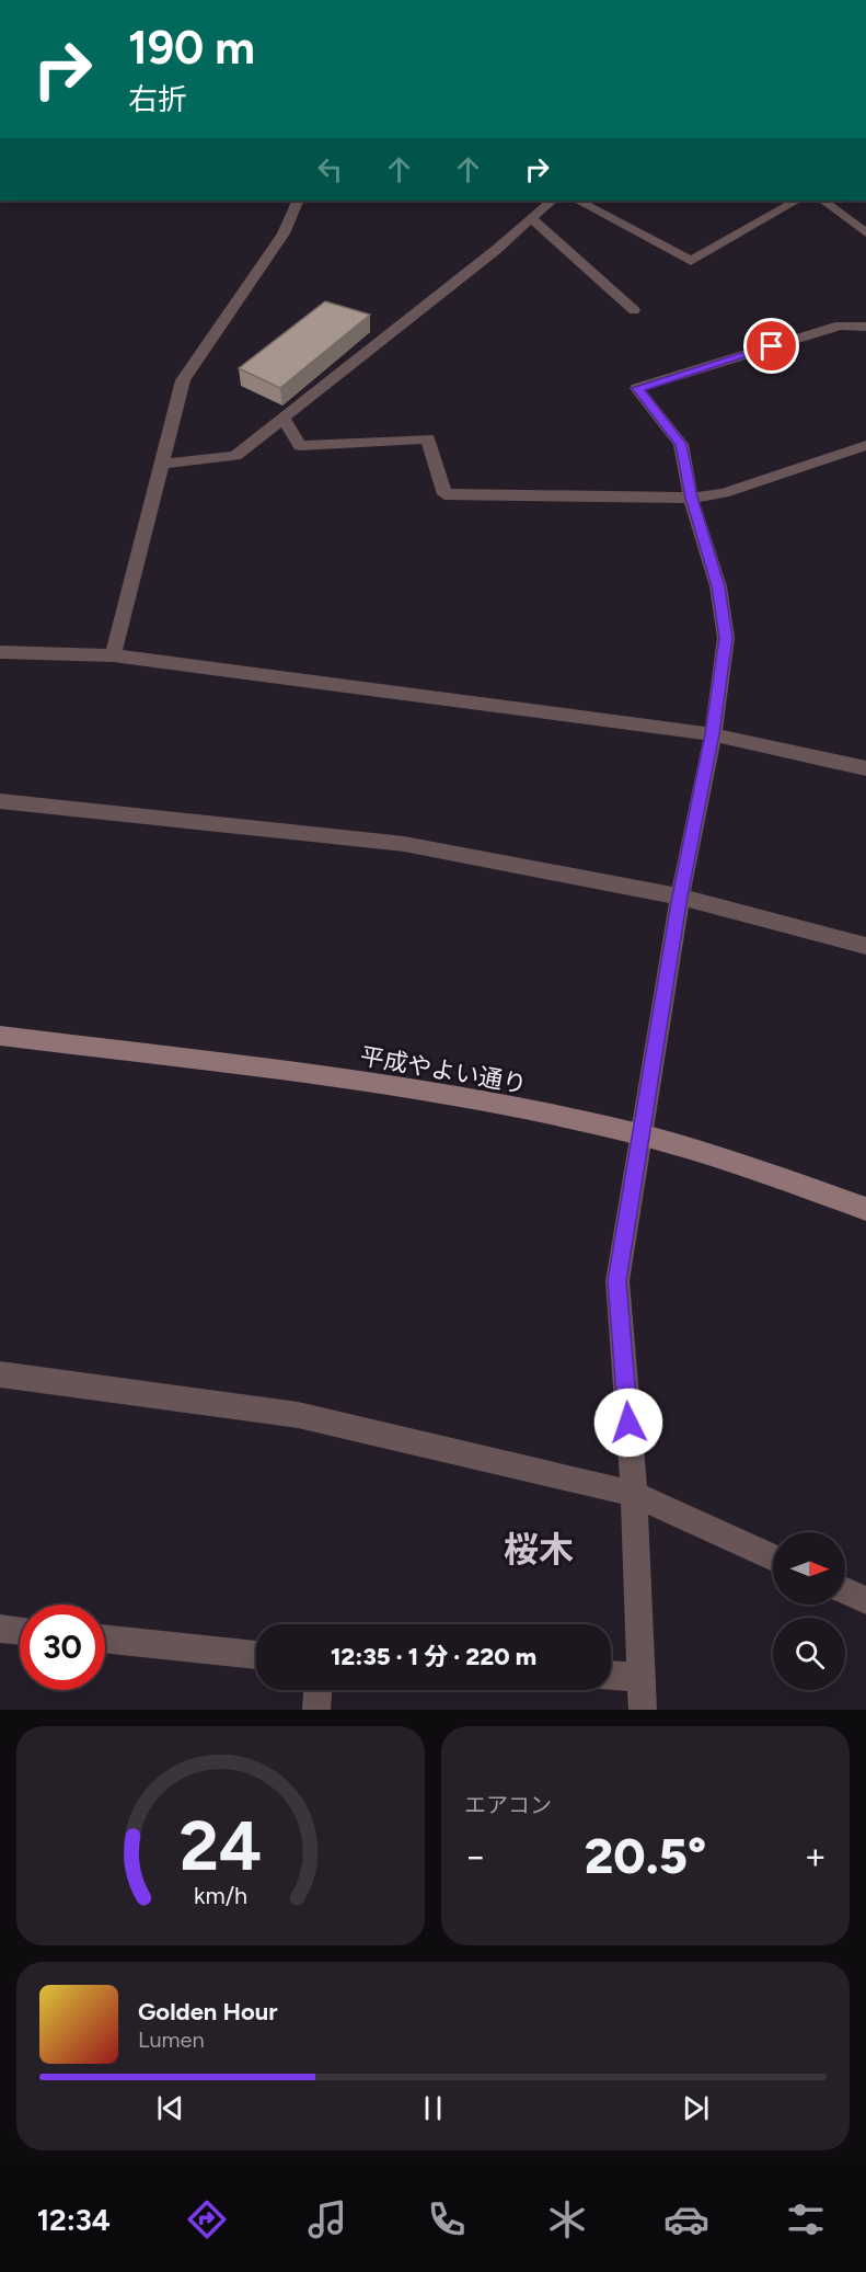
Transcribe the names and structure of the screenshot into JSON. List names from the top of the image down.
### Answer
{
  "streets": {
    "street": ["平成やよい通り"]
  },
  "districts": ["桜木"],
  "north": "right",
  "page": {
    "turn": ["190 m", "右折"],
    "limit": "30",
    "trip": "12:35 · 1 分 · 220 m",
    "tile": "エアコン",
    "heat": ["−", "20.5°", "+"],
    "song": ["Golden Hour", "Lumen"],
    "tabs": "12:34",
    "gauge": ["24", "km/h"]
  }
}
